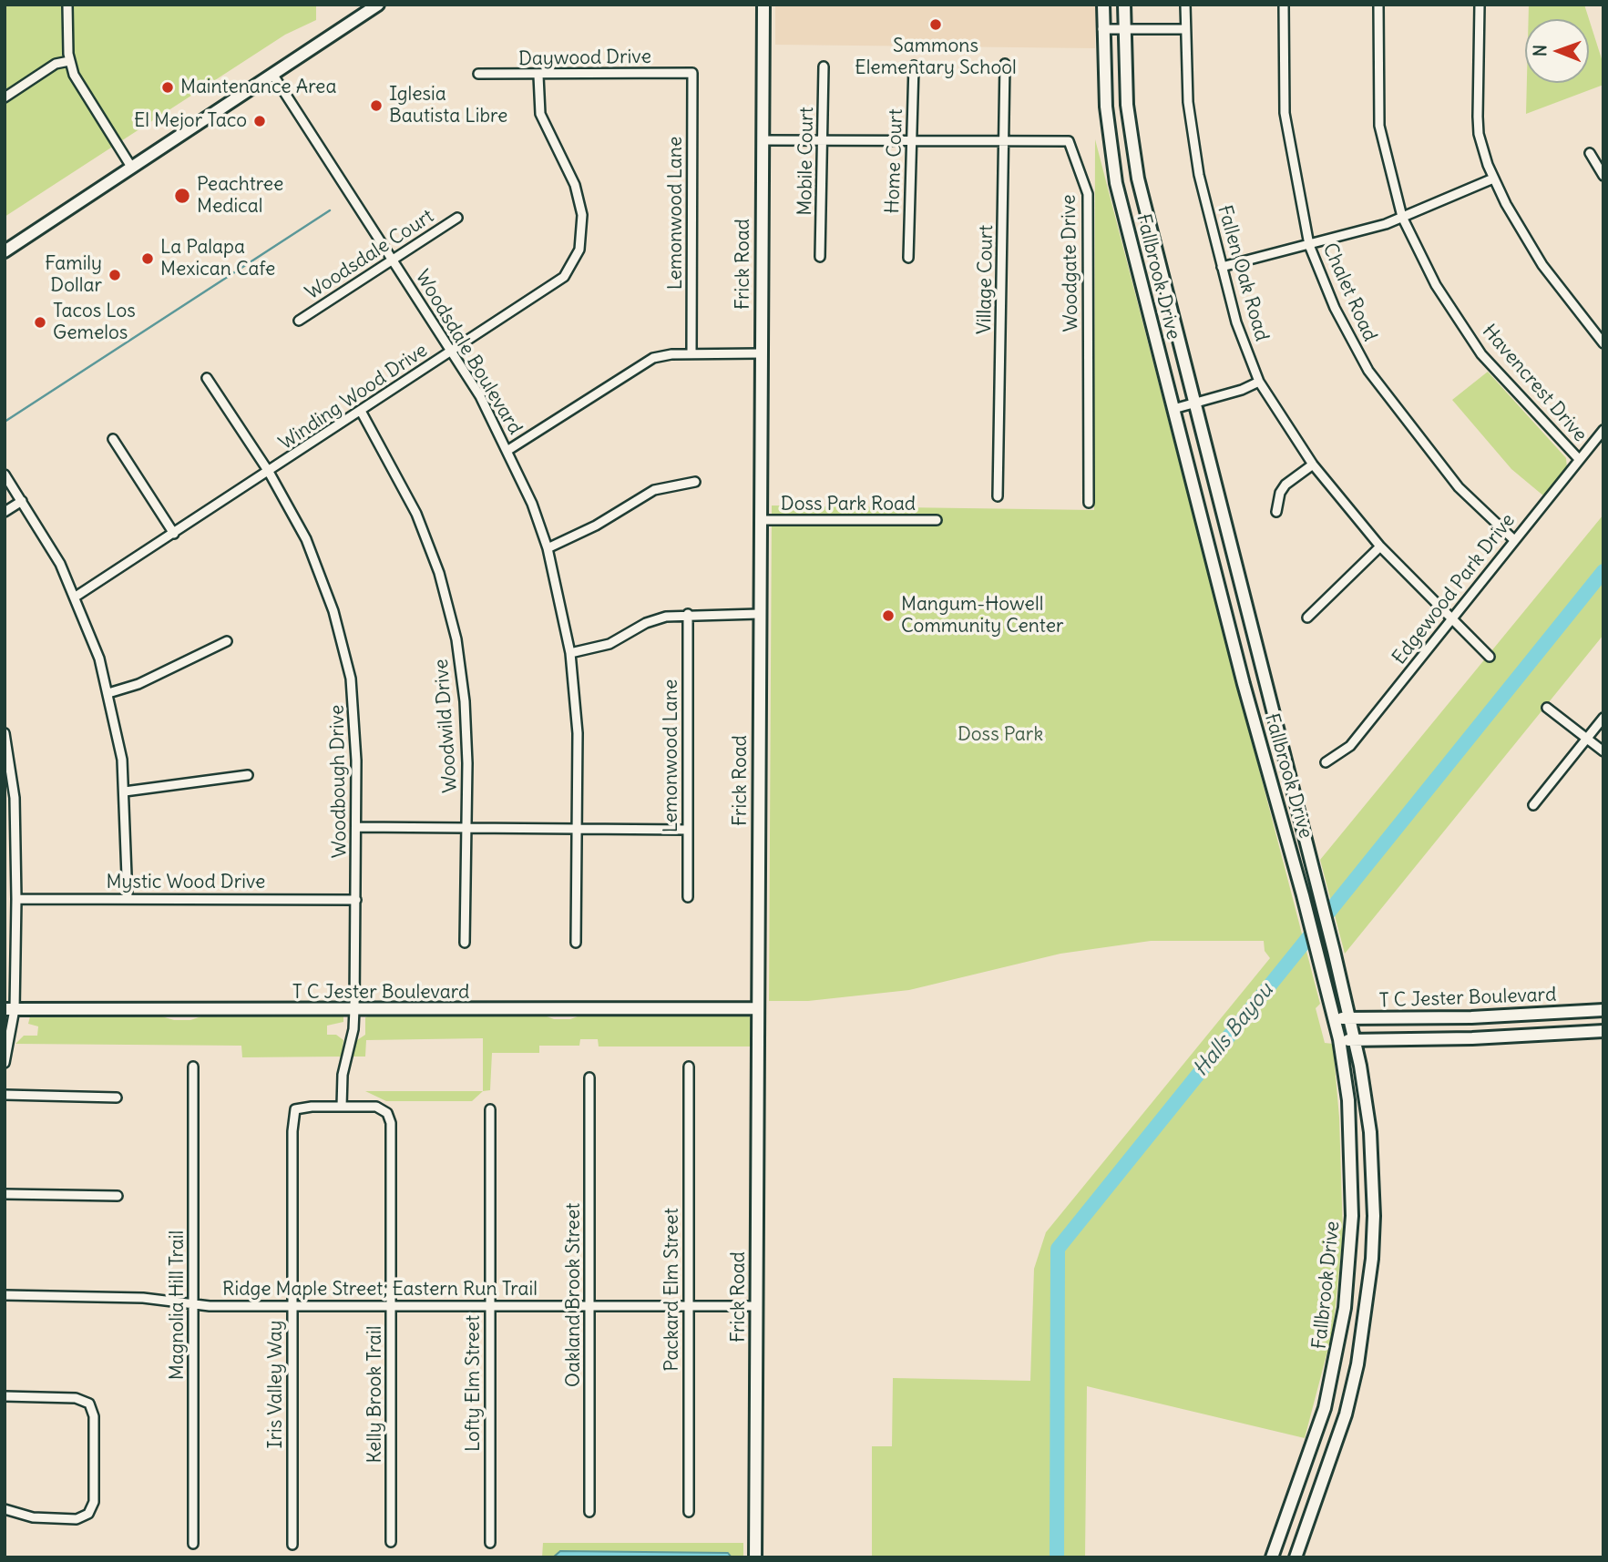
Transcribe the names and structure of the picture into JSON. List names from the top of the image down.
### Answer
{
  "streets": {
    "main road": ["Frick Road", "Fallbrook Drive", "T C Jester Boulevard"],
    "street": [
      "Daywood Drive",
      "Mobile Court",
      "Home Court",
      "Lemonwood Lane",
      "Woodsdale Court",
      "Woodgate Drive",
      "Fallen Oak Road",
      "Village Court",
      "Chalet Road",
      "Woodsdale Boulevard",
      "Havencrest Drive",
      "Winding Wood Drive",
      "Doss Park Road",
      "Edgewood Park Drive",
      "Woodwild Drive",
      "Woodbough Drive",
      "Mystic Wood Drive",
      "Ridge Maple Street; Eastern Run Trail",
      "Packard Elm Street",
      "Oakland Brook Street",
      "Magnolia Hill Trail",
      "Lofty Elm Street",
      "Iris Valley Way",
      "Kelly Brook Trail"
    ]
  },
  "crossings": [
    ["Daywood Drive", "Lemonwood Lane"],
    ["Daywood Drive", "Winding Wood Drive"],
    ["Mobile Court", "Woodgate Drive"],
    ["Home Court", "Woodgate Drive"],
    ["Woodsdale Court", "Woodsdale Boulevard"],
    ["Woodgate Drive", "Frick Road"],
    ["Woodgate Drive", "Village Court"],
    ["Frick Road", "Doss Park Road"],
    ["Frick Road", "T C Jester Boulevard"],
    ["Frick Road", "Ridge Maple Street; Eastern Run Trail"],
    ["Fallen Oak Road", "Edgewood Park Drive"],
    ["Fallbrook Drive", "T C Jester Boulevard"],
    ["Chalet Road", "Edgewood Park Drive"],
    ["Woodsdale Boulevard", "Winding Wood Drive"],
    ["Havencrest Drive", "Edgewood Park Drive"],
    ["Winding Wood Drive", "Woodwild Drive"],
    ["Winding Wood Drive", "Woodbough Drive"],
    ["Woodbough Drive", "Mystic Wood Drive"],
    ["Woodbough Drive", "T C Jester Boulevard"],
    ["Woodbough Drive", "Kelly Brook Trail"],
    ["Ridge Maple Street; Eastern Run Trail", "Packard Elm Street"],
    ["Ridge Maple Street; Eastern Run Trail", "Oakland Brook Street"],
    ["Ridge Maple Street; Eastern Run Trail", "Magnolia Hill Trail"],
    ["Ridge Maple Street; Eastern Run Trail", "Lofty Elm Street"],
    ["Ridge Maple Street; Eastern Run Trail", "Iris Valley Way"],
    ["Ridge Maple Street; Eastern Run Trail", "Kelly Brook Trail"],
    ["Iris Valley Way", "Kelly Brook Trail"]
  ],
  "water": ["Halls Bayou"],
  "parks": ["Doss Park"],
  "places": [
    "Sammons Elementary School",
    "Maintenance Area",
    "Iglesia Bautista Libre",
    "El Mejor Taco",
    "Peachtree Medical",
    "La Palapa Mexican Cafe",
    "Family Dollar",
    "Tacos Los Gemelos",
    "Mangum-Howell Community Center"
  ],
  "north": "left"
}
